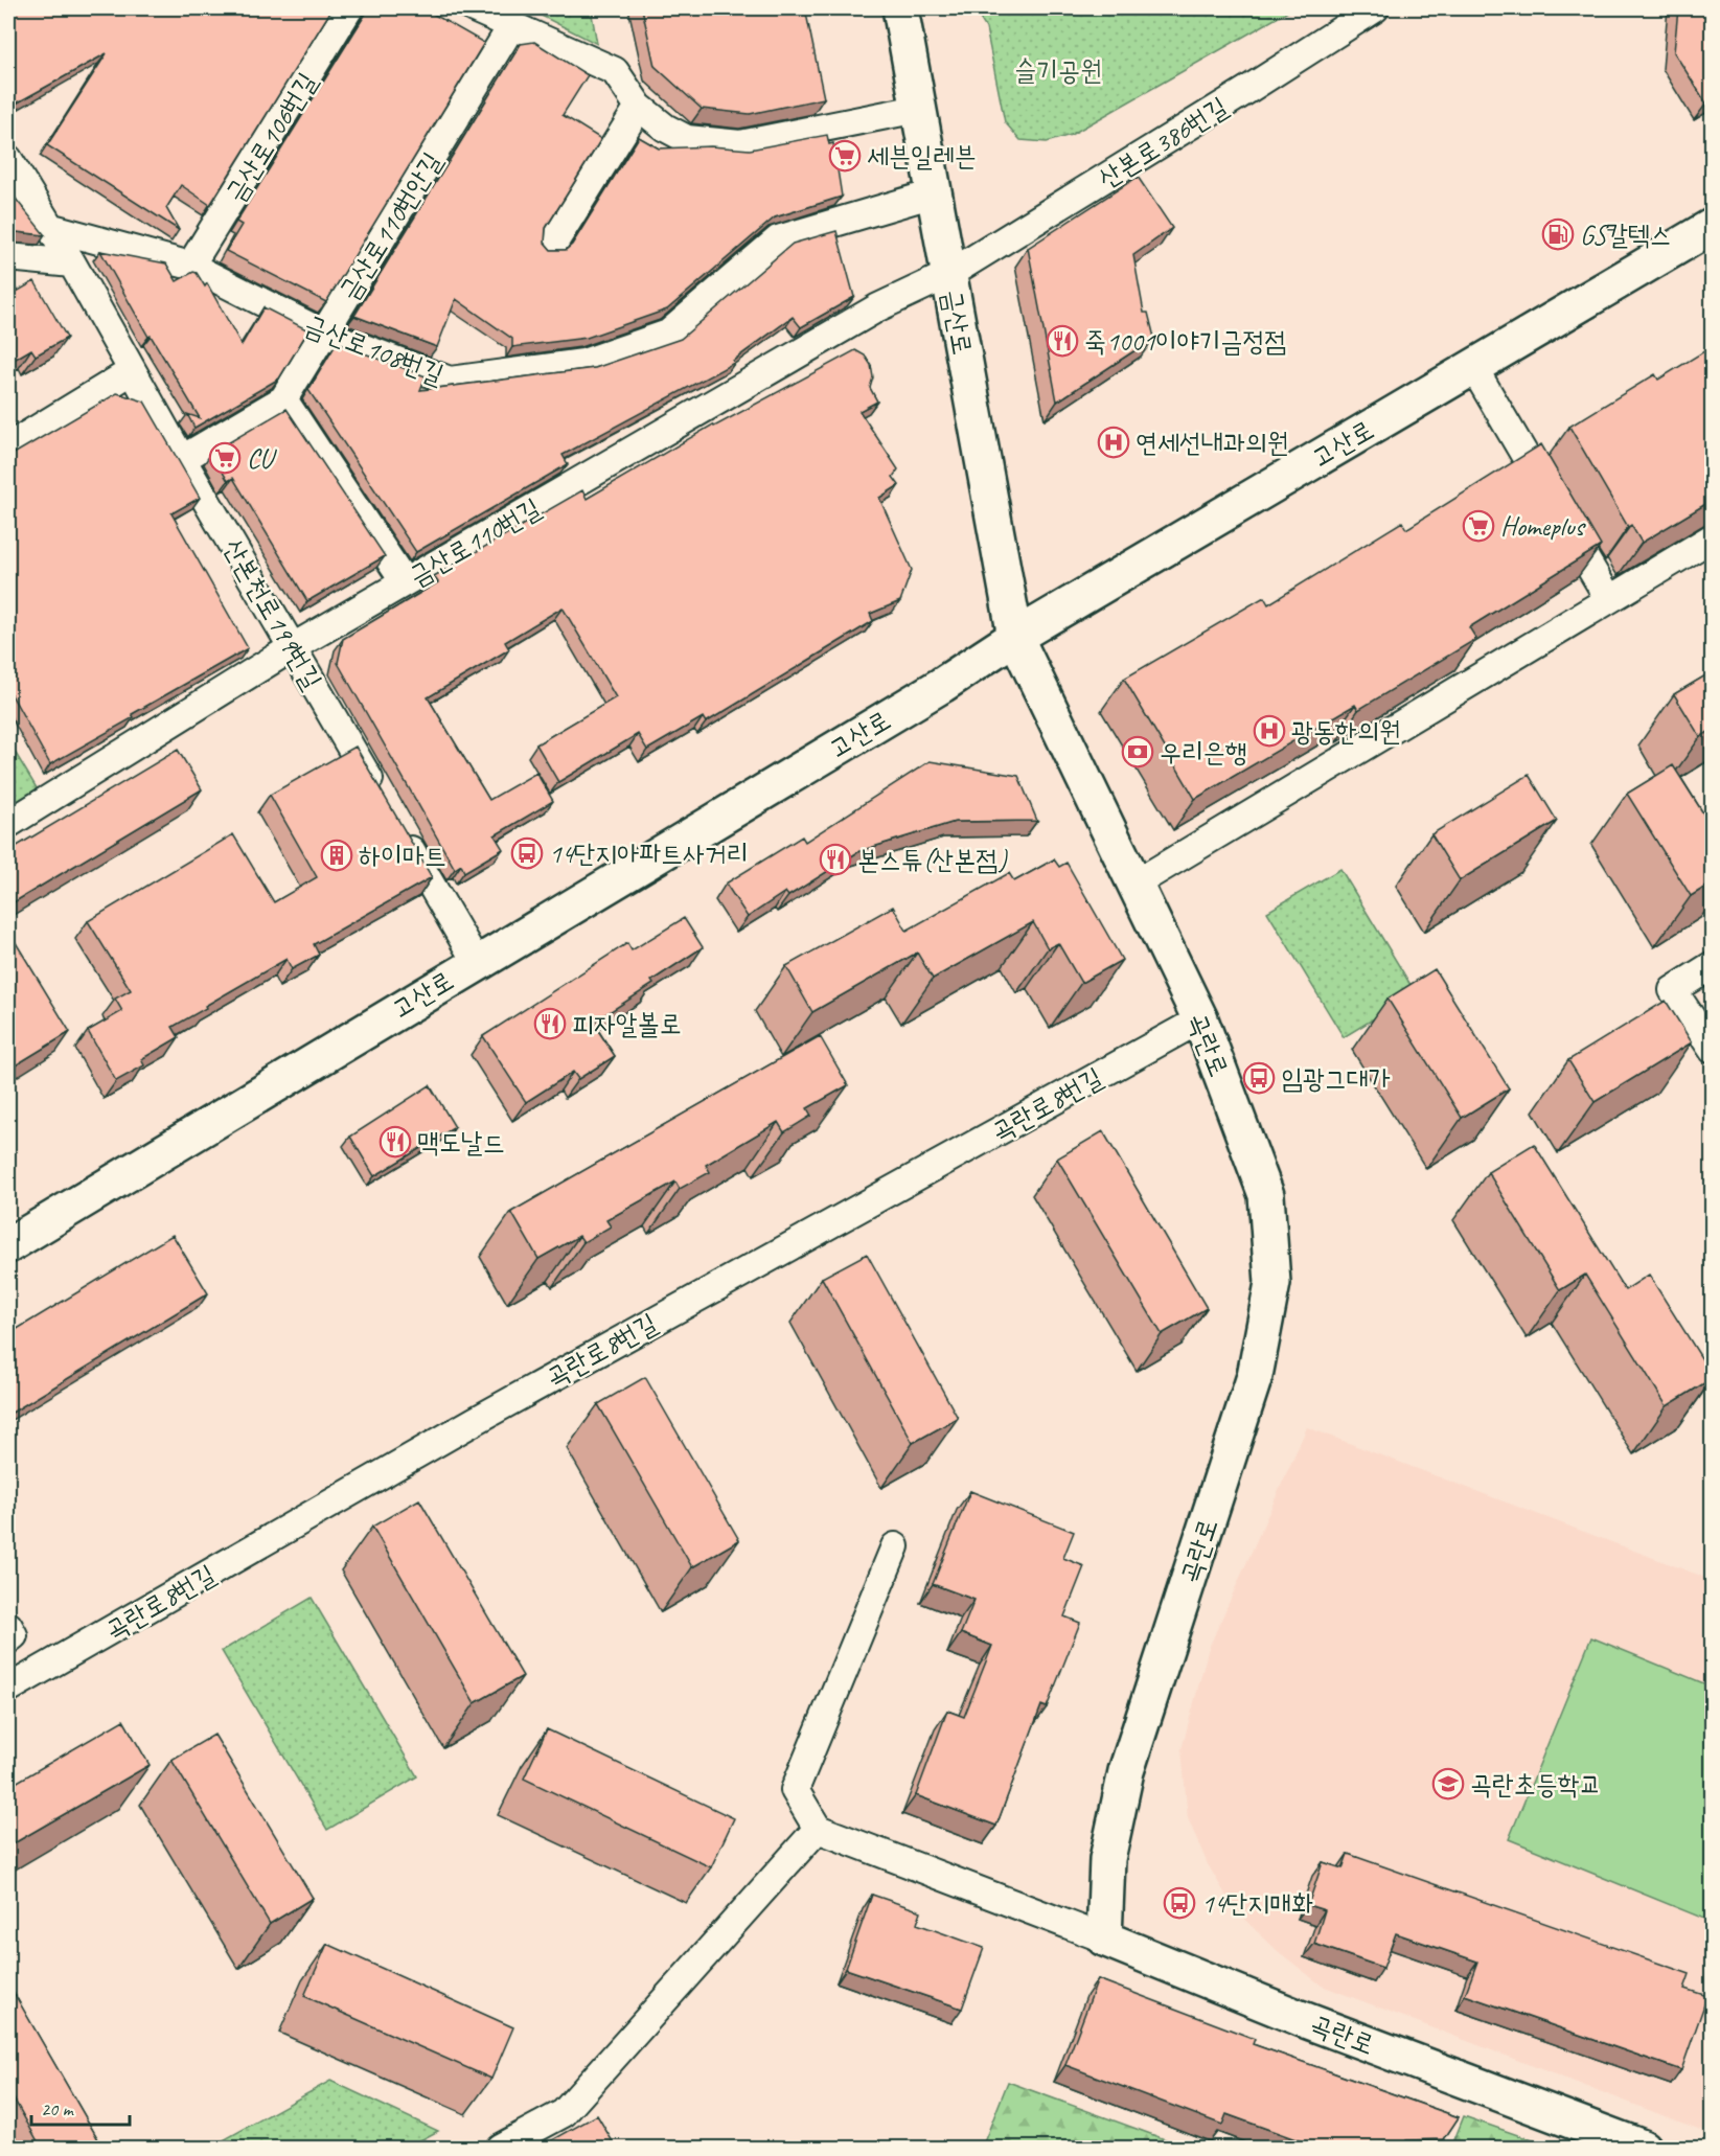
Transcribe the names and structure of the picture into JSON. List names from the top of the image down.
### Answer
{
  "streets": {
    "street": [
      "금산로106번길",
      "산본로386번길",
      "금산로110번안길",
      "금산로",
      "금산로108번길",
      "고산로",
      "금산로110번길",
      "산본천로199번길",
      "곡란로",
      "곡란로8번길"
    ]
  },
  "crossings": [
    ["금산로106번길", "금산로108번길"],
    ["산본로386번길", "금산로"],
    ["산본로386번길", "금산로110번길"],
    ["금산로110번안길", "금산로108번길"],
    ["금산로", "금산로108번길"],
    ["금산로", "고산로"],
    ["금산로", "금산로110번길"],
    ["금산로", "곡란로"],
    ["금산로108번길", "산본천로199번길"],
    ["고산로", "산본천로199번길"],
    ["고산로", "곡란로"],
    ["금산로110번길", "산본천로199번길"],
    ["곡란로", "곡란로8번길"]
  ],
  "parks": ["슬기공원"],
  "places": {
    "supermarket": ["세븐일레븐", "CU", "Homeplus"],
    "fuel station": ["GS칼텍스"],
    "restaurant": [
      "죽1001이야기금정점",
      "본스튜(산본점)",
      "피자알볼로",
      "맥도날드"
    ],
    "hospital": ["연세선내과의원", "광동한의원"],
    "bank": ["우리은행"],
    "bus stop": ["14단지아파트사거리", "임광그대가", "14단지매화"],
    "building": ["하이마트"],
    "school or university": ["곡란초등학교"]
  },
  "scale_bar": "20 m"
}
